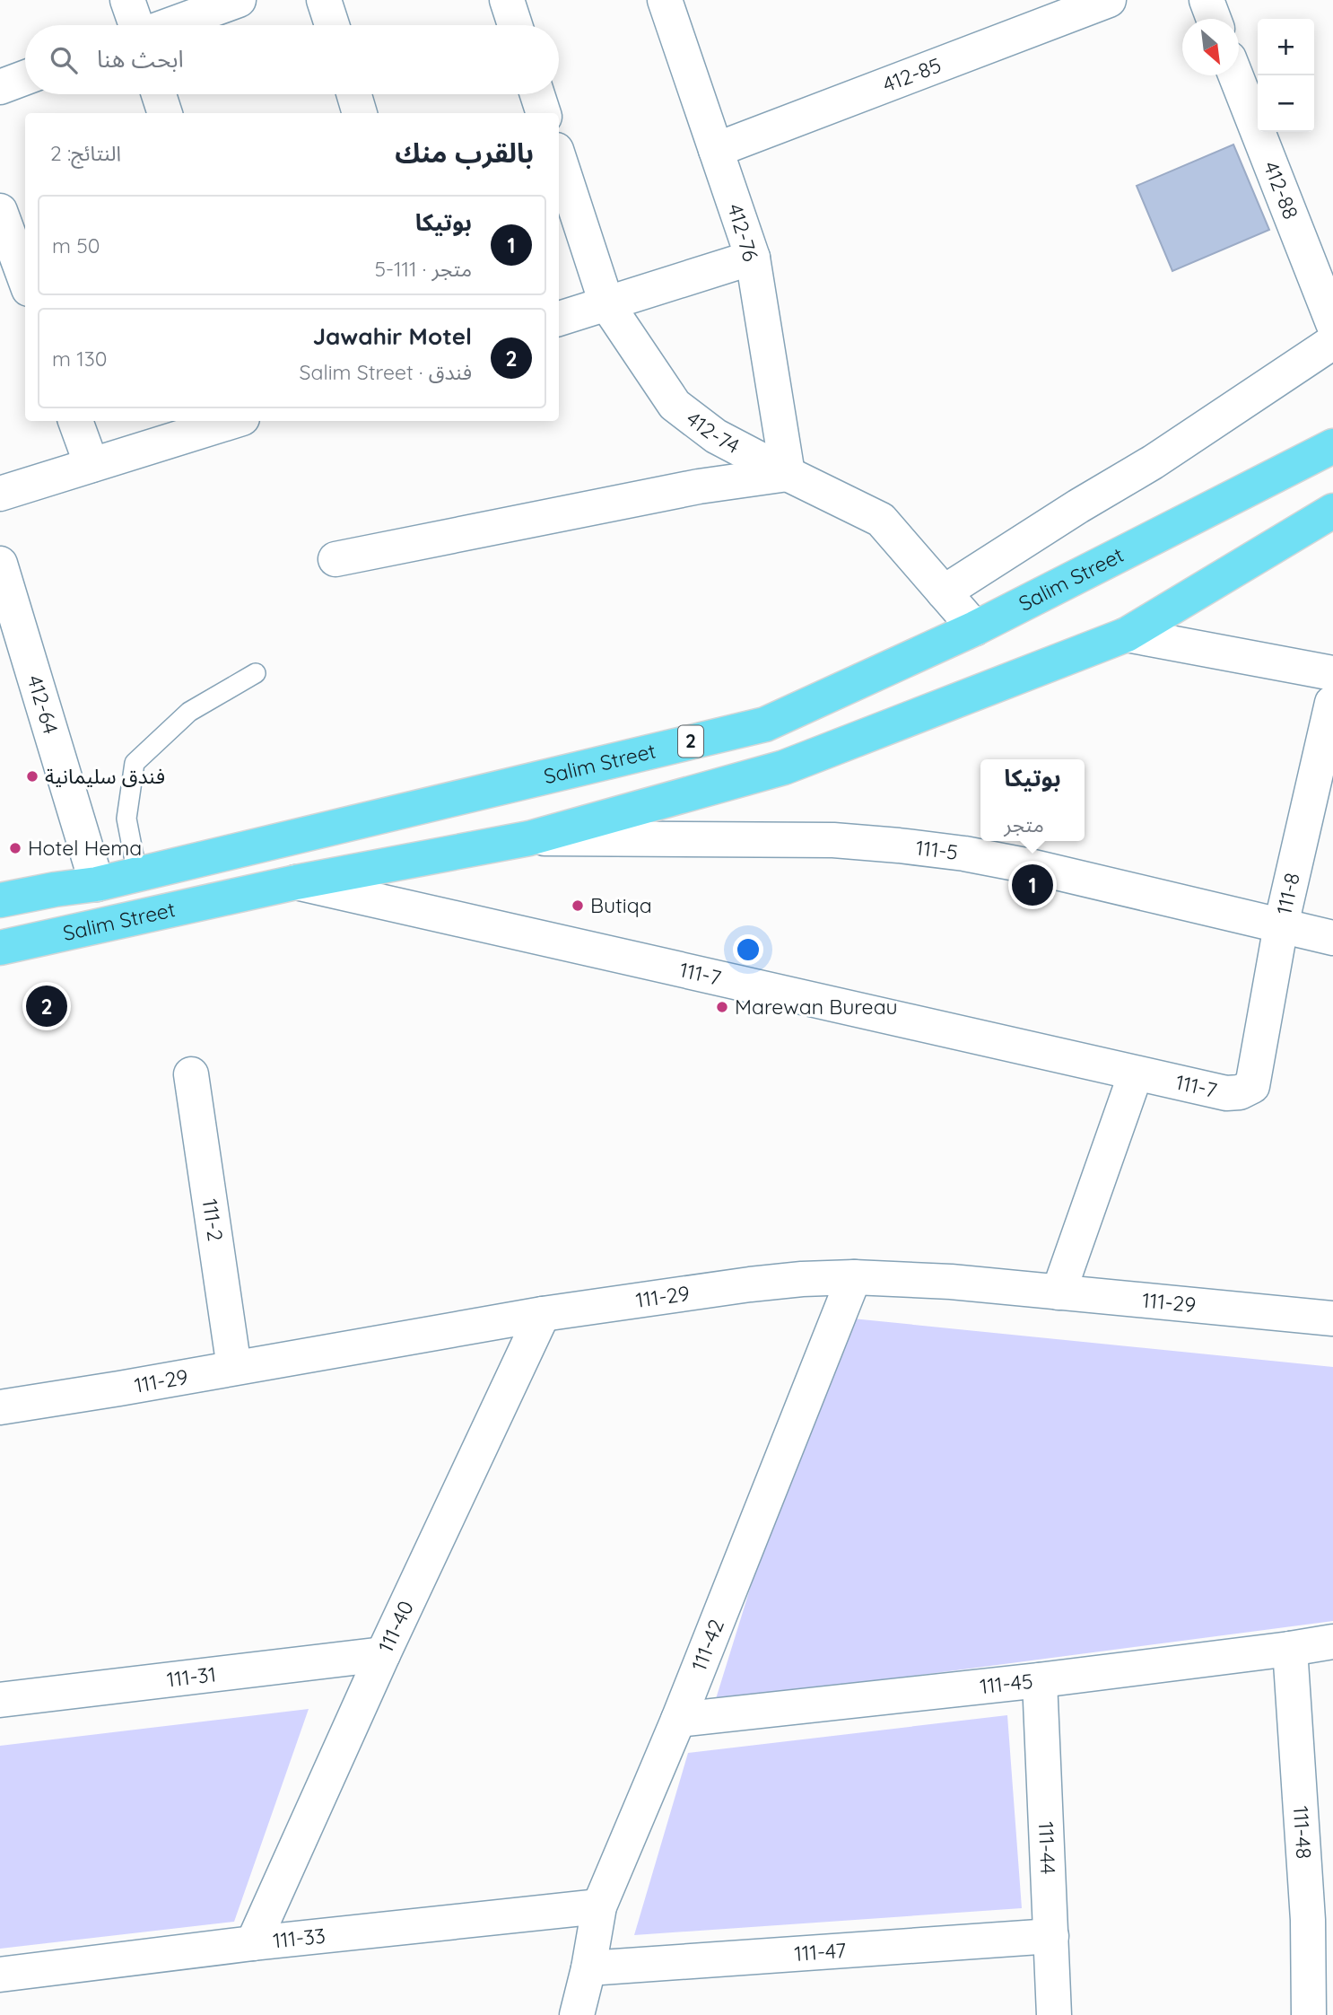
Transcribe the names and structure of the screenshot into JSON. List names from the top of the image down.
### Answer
{
  "streets": {
    "main road": ["Salim Street", "2"],
    "street": [
      "412-85",
      "412-88",
      "412-76",
      "412-74",
      "412-64",
      "111-5",
      "111-8",
      "111-7",
      "111-2",
      "111-29",
      "111-40",
      "111-42",
      "111-31",
      "111-45",
      "111-48",
      "111-44",
      "111-33",
      "111-47"
    ]
  },
  "crossings": [
    ["412-85", "412-76"],
    ["412-76", "412-74"],
    ["412-74", "Salim Street"],
    ["Salim Street", "412-64"],
    ["Salim Street", "111-5"],
    ["Salim Street", "111-7"],
    ["111-5", "111-8"],
    ["111-8", "111-7"],
    ["111-2", "111-29"],
    ["111-29", "111-40"],
    ["111-29", "111-42"],
    ["111-40", "111-31"],
    ["111-40", "111-33"],
    ["111-42", "111-45"],
    ["111-42", "111-33"],
    ["111-42", "111-47"],
    ["111-45", "111-48"],
    ["111-45", "111-44"],
    ["111-44", "111-47"]
  ],
  "places": [
    "فندق سليمانية",
    "Hotel Hema",
    "Butiqa",
    "Marewan Bureau"
  ],
  "north": "bottom right",
  "page": {
    "map_buttons": ["+", "−"],
    "search": "ابحث هنا",
    "heading": ["بالقرب منك", "النتائج: 2"],
    "list": [
      {
        "mark": "1",
        "name": "بوتيكا",
        "note": "متجر · 111-5",
        "value": "50 m"
      },
      {
        "mark": "2",
        "name": "Jawahir Motel",
        "note": "فندق · Salim Street",
        "value": "130 m"
      }
    ],
    "popup": ["بوتيكا", "متجر"],
    "pins": ["1", "2"]
  }
}
